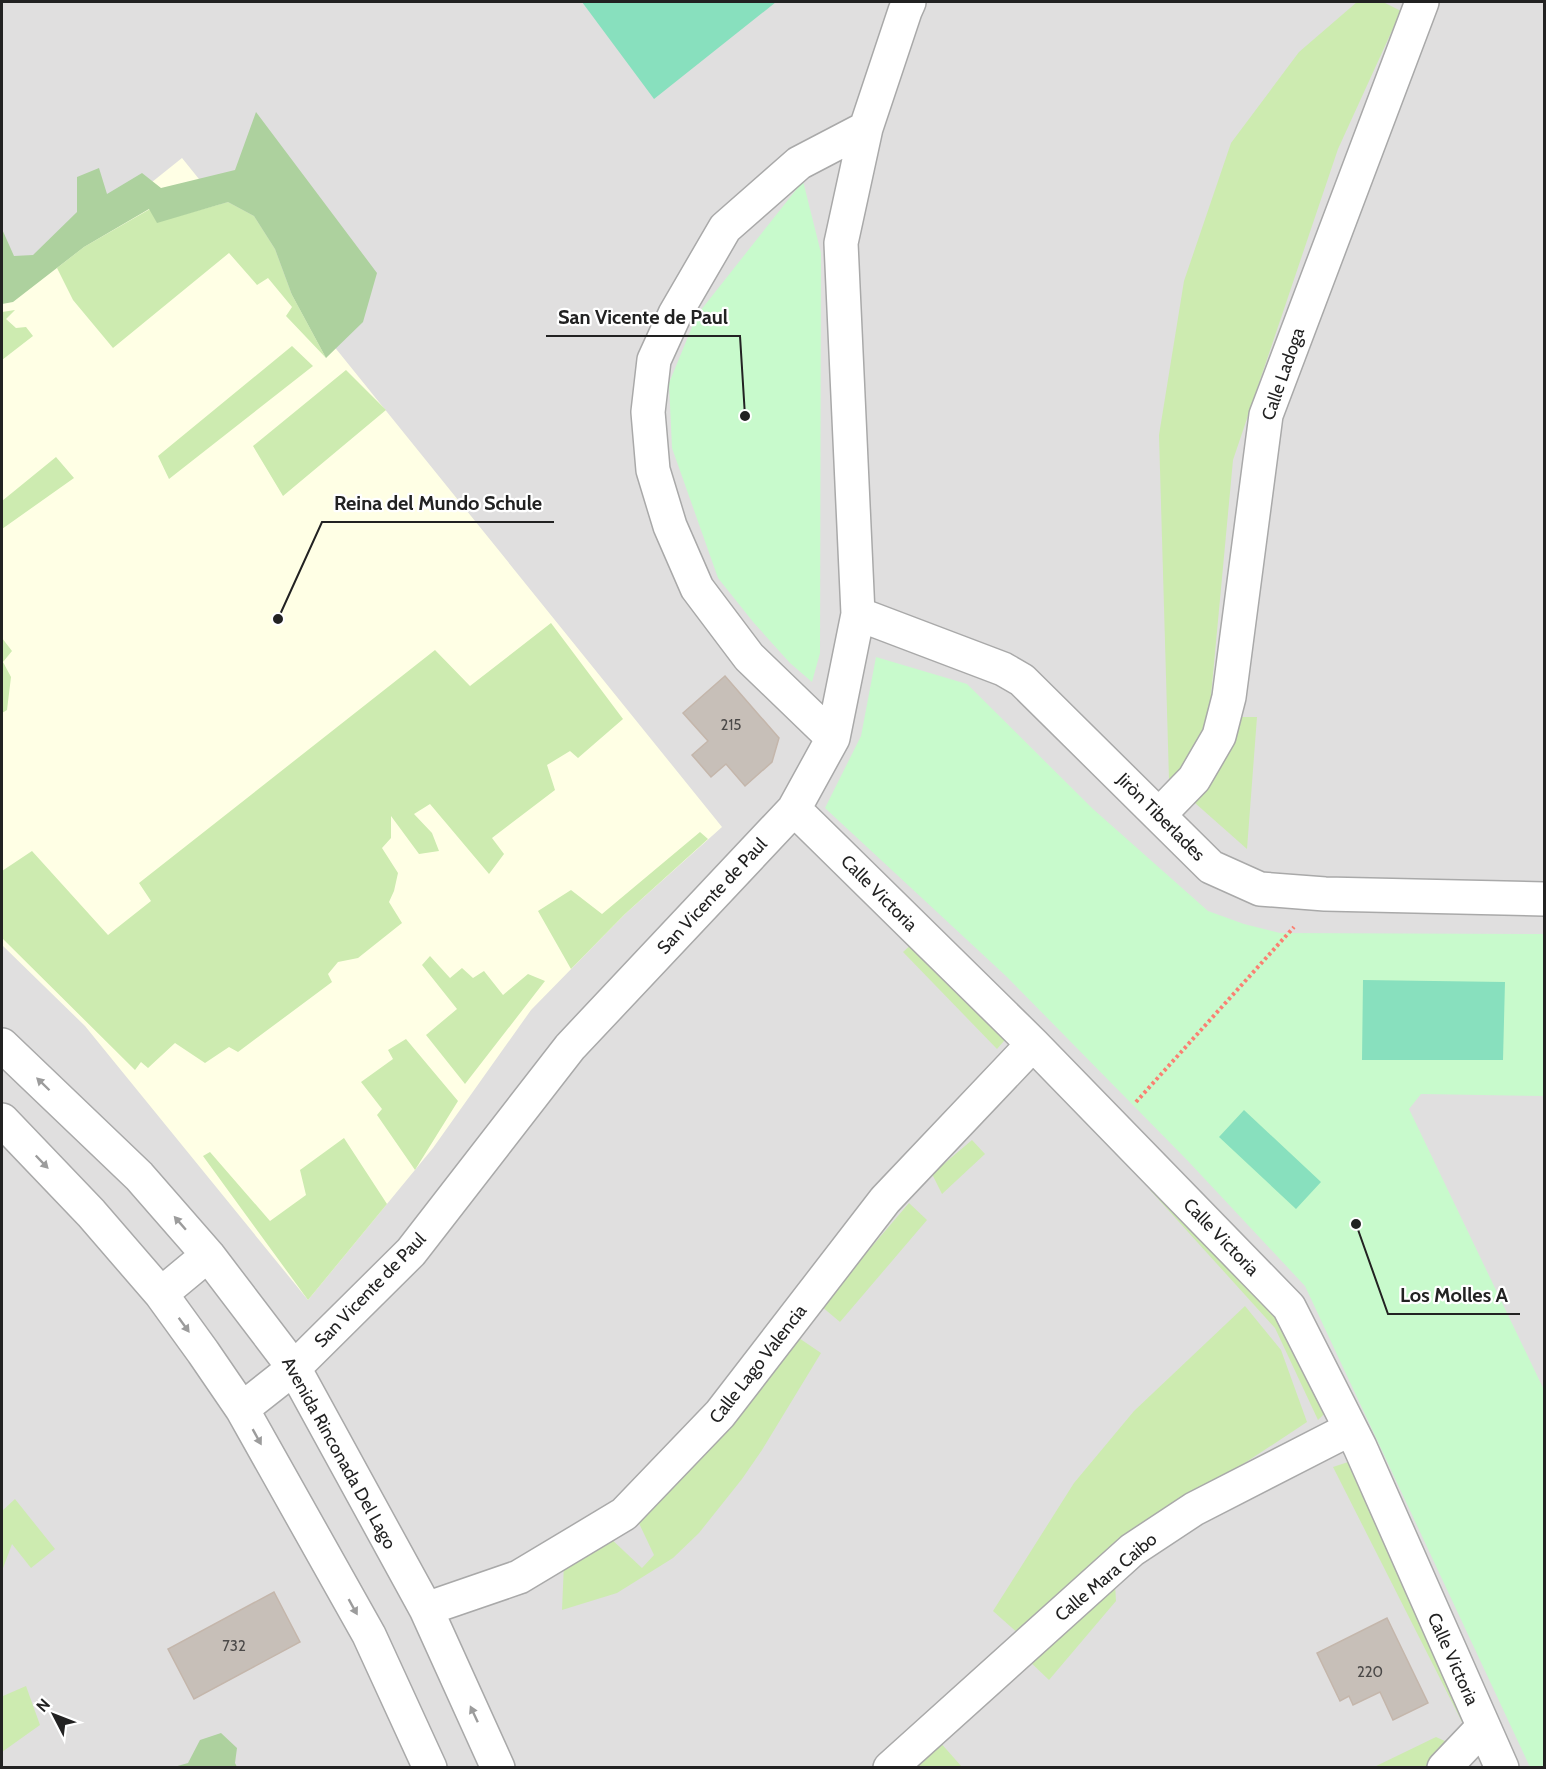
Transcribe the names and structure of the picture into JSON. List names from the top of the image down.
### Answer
{
  "streets": {
    "street": [
      "Calle Ladoga",
      "Jiròn Tiberlades",
      "Calle Victoria",
      "San Vicente de Paul",
      "Calle Lago Valencia",
      "Avenida Rinconada Del Lago",
      "Calle Mara Caibo"
    ]
  },
  "crossings": [
    ["Calle Ladoga", "Jiròn Tiberlades"],
    ["Jiròn Tiberlades", "San Vicente de Paul"],
    ["Calle Victoria", "San Vicente de Paul"],
    ["Calle Victoria", "Calle Lago Valencia"],
    ["Calle Victoria", "Calle Mara Caibo"],
    ["San Vicente de Paul", "Avenida Rinconada Del Lago"],
    ["Calle Lago Valencia", "Avenida Rinconada Del Lago"]
  ],
  "places": ["San Vicente de Paul", "Reina del Mundo Schule", "Los Molles A"],
  "house_numbers": ["215", "732", "220"],
  "north": "top left"
}
